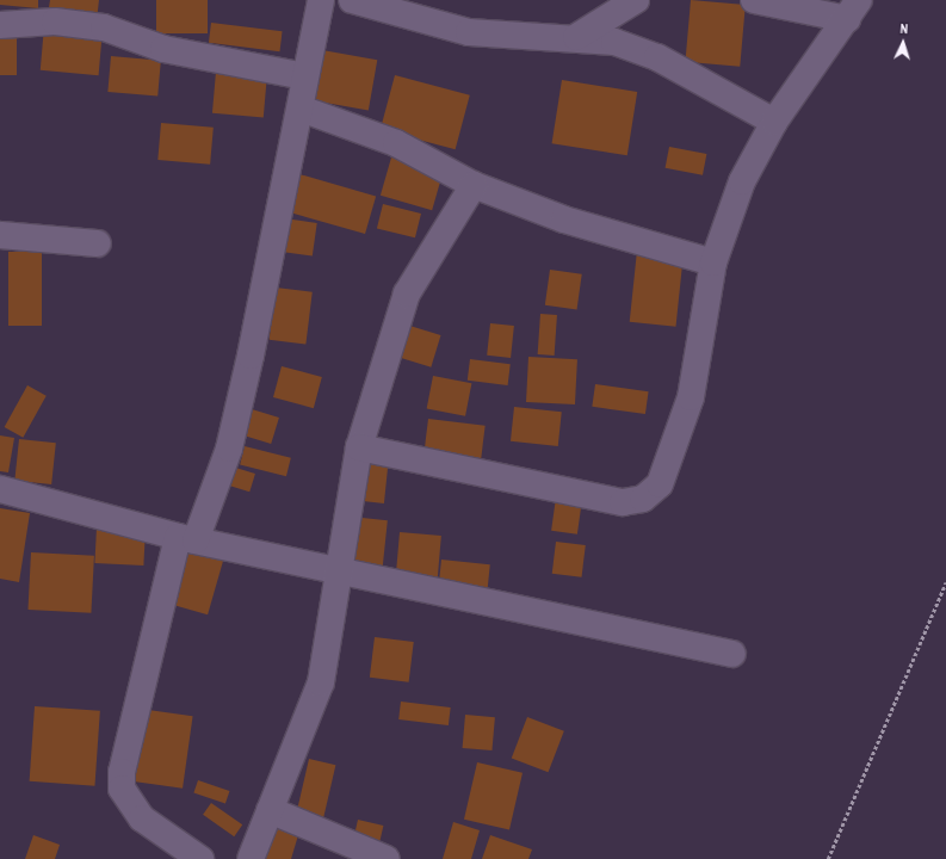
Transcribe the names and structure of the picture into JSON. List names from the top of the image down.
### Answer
{
  "north": "top"
}
